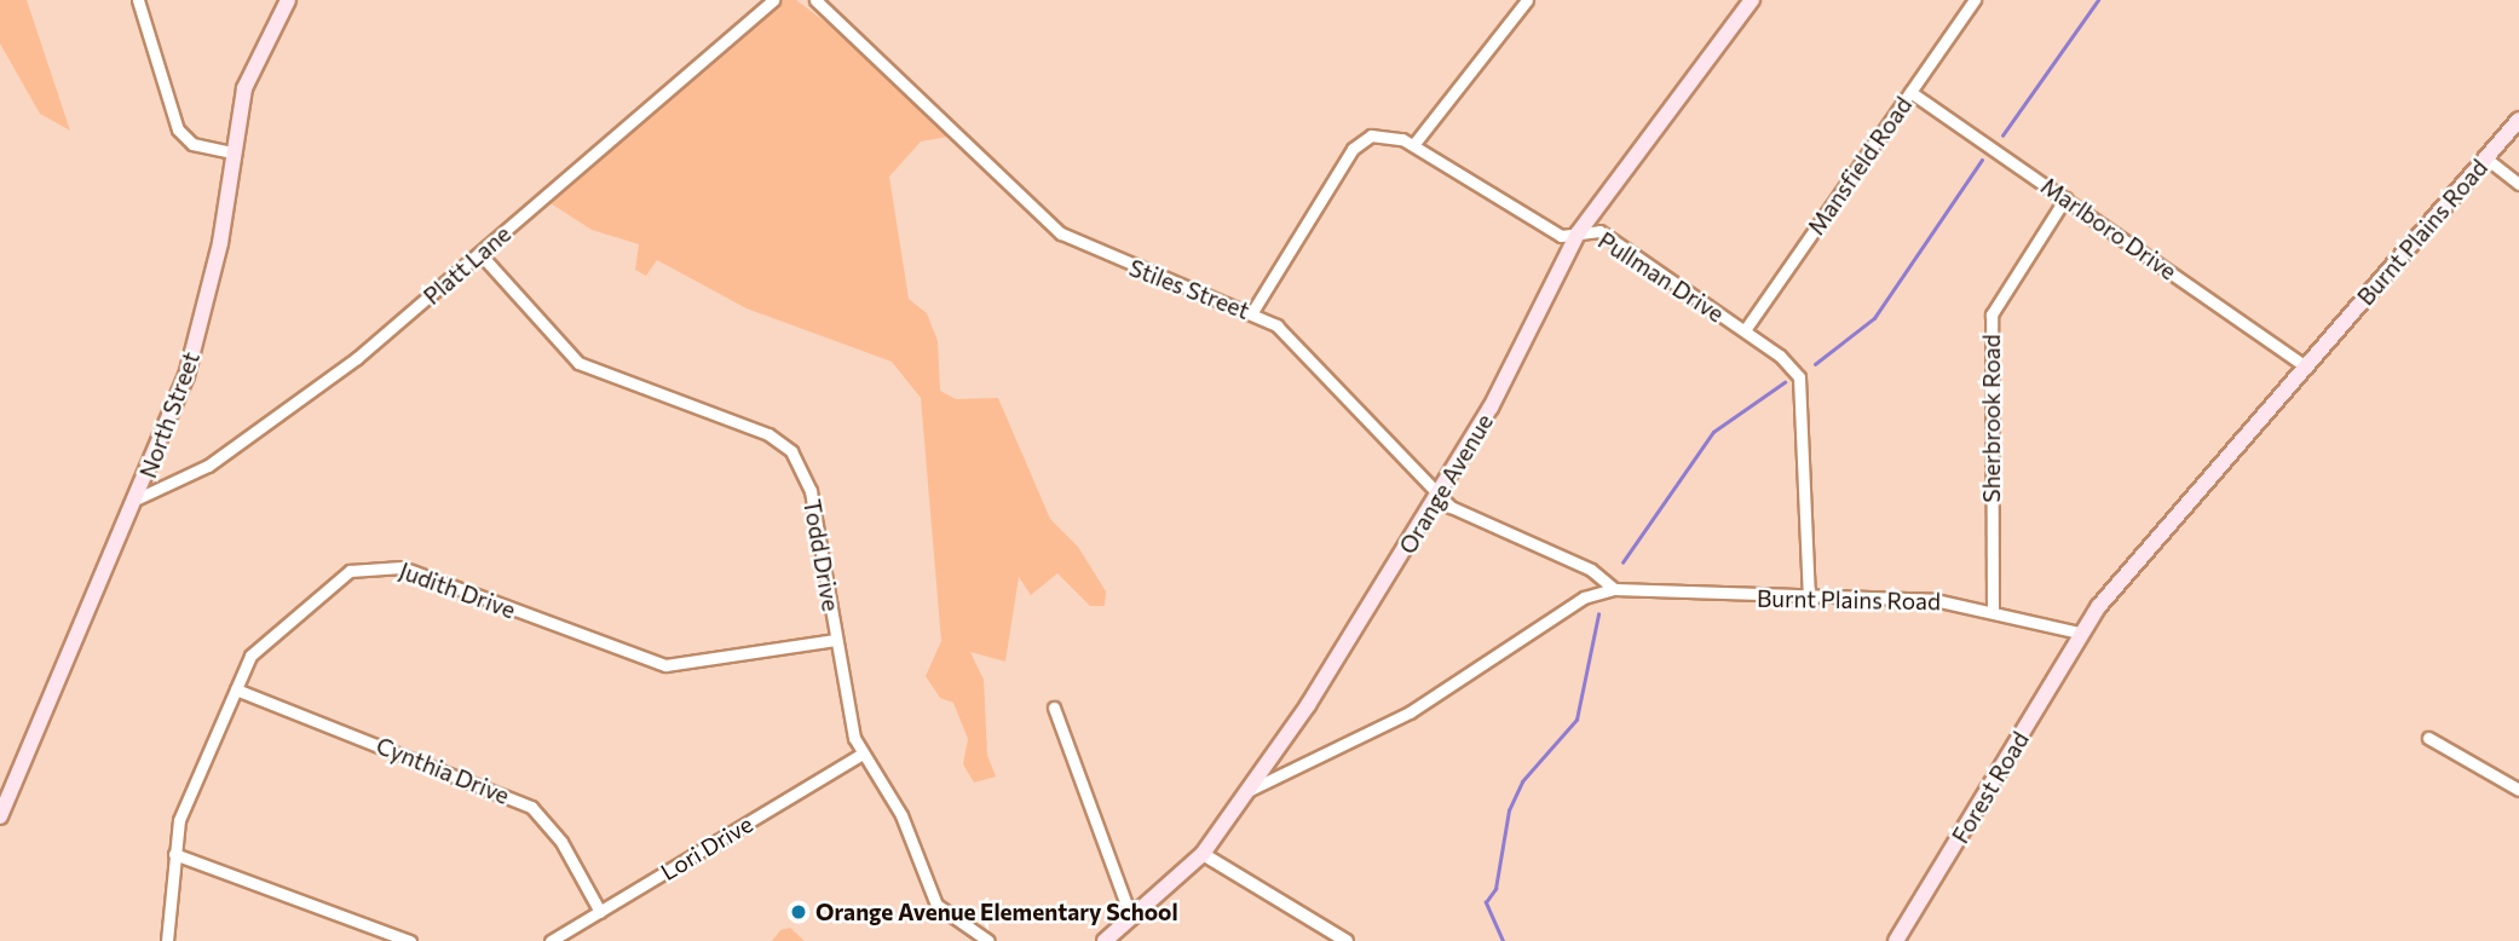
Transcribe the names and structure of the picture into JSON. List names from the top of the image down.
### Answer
{
  "streets": {
    "main road": [
      "Burnt Plains Road",
      "North Street",
      "Orange Avenue",
      "Forest Road"
    ],
    "street": [
      "Mansfield Road",
      "Marlboro Drive",
      "Platt Lane",
      "Pullman Drive",
      "Stiles Street",
      "Sherbrook Road",
      "Todd Drive",
      "Judith Drive",
      "Cynthia Drive",
      "Lori Drive"
    ]
  },
  "crossings": [
    ["Mansfield Road", "Marlboro Drive"],
    ["Mansfield Road", "Pullman Drive"],
    ["Marlboro Drive", "Burnt Plains Road"],
    ["Marlboro Drive", "Sherbrook Road"],
    ["Burnt Plains Road", "Pullman Drive"],
    ["Burnt Plains Road", "Stiles Street"],
    ["Burnt Plains Road", "Sherbrook Road"],
    ["Burnt Plains Road", "Orange Avenue"],
    ["Burnt Plains Road", "Forest Road"],
    ["Platt Lane", "North Street"],
    ["Platt Lane", "Todd Drive"],
    ["Pullman Drive", "Stiles Street"],
    ["Pullman Drive", "Orange Avenue"],
    ["Stiles Street", "Orange Avenue"],
    ["Todd Drive", "Judith Drive"],
    ["Todd Drive", "Lori Drive"],
    ["Judith Drive", "Cynthia Drive"],
    ["Cynthia Drive", "Lori Drive"]
  ],
  "places": ["Orange Avenue Elementary School"]
}
